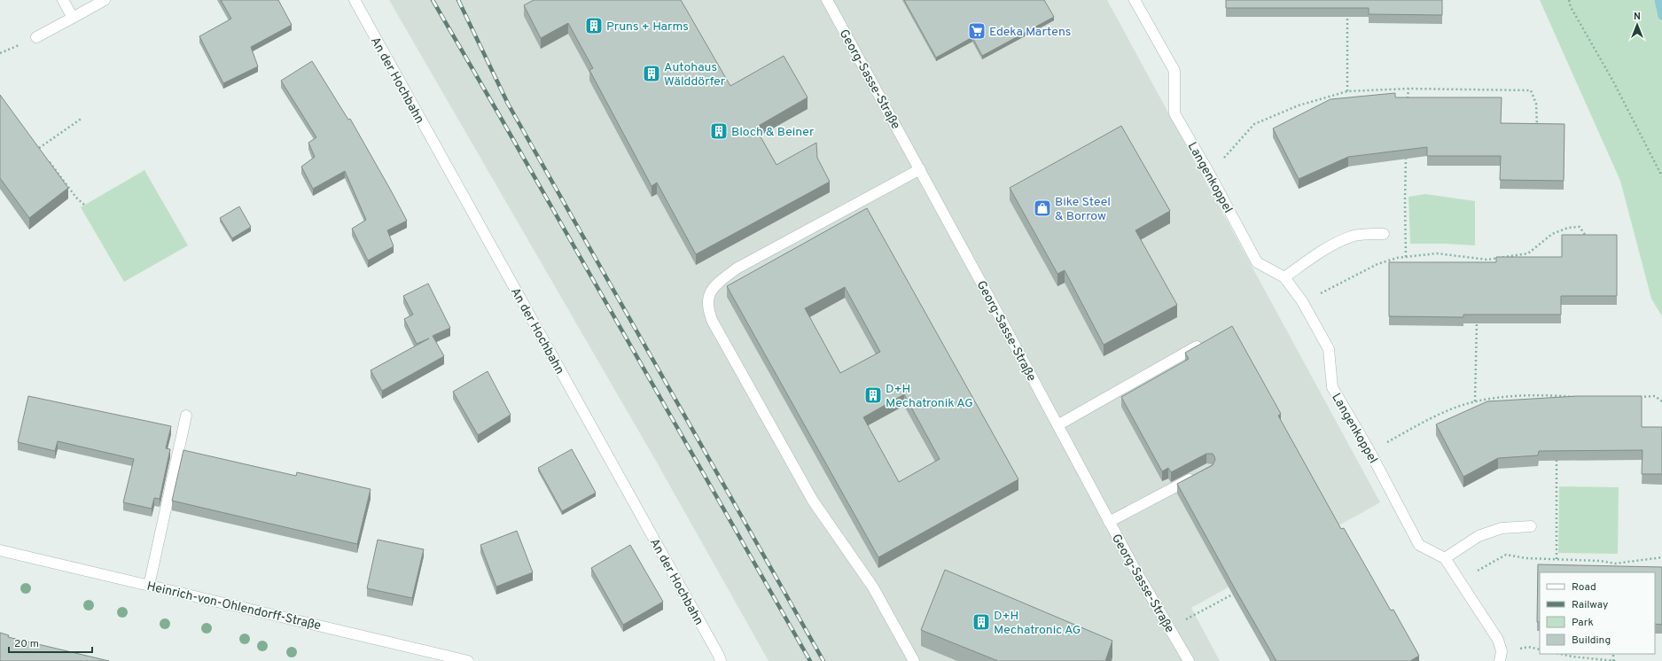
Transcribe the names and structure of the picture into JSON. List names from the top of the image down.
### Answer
{
  "streets": {
    "street": [
      "Georg-Sasse-Straße",
      "An der Hochbahn",
      "Langenkoppel",
      "Heinrich-von-Ohlendorff-Straße"
    ]
  },
  "places": {
    "building": [
      "Pruns + Harms",
      "Autohaus Wälddörfer",
      "Bloch & Beiner",
      "D+H Mechatronik AG",
      "D+H Mechatronic AG"
    ],
    "supermarket": ["Edeka Martens"],
    "shop": ["Bike Steel & Borrow"]
  },
  "legend": [
    "Road",
    "Railway",
    "Park",
    "Building"
  ],
  "scale_bar": "20 m",
  "north": "top"
}
